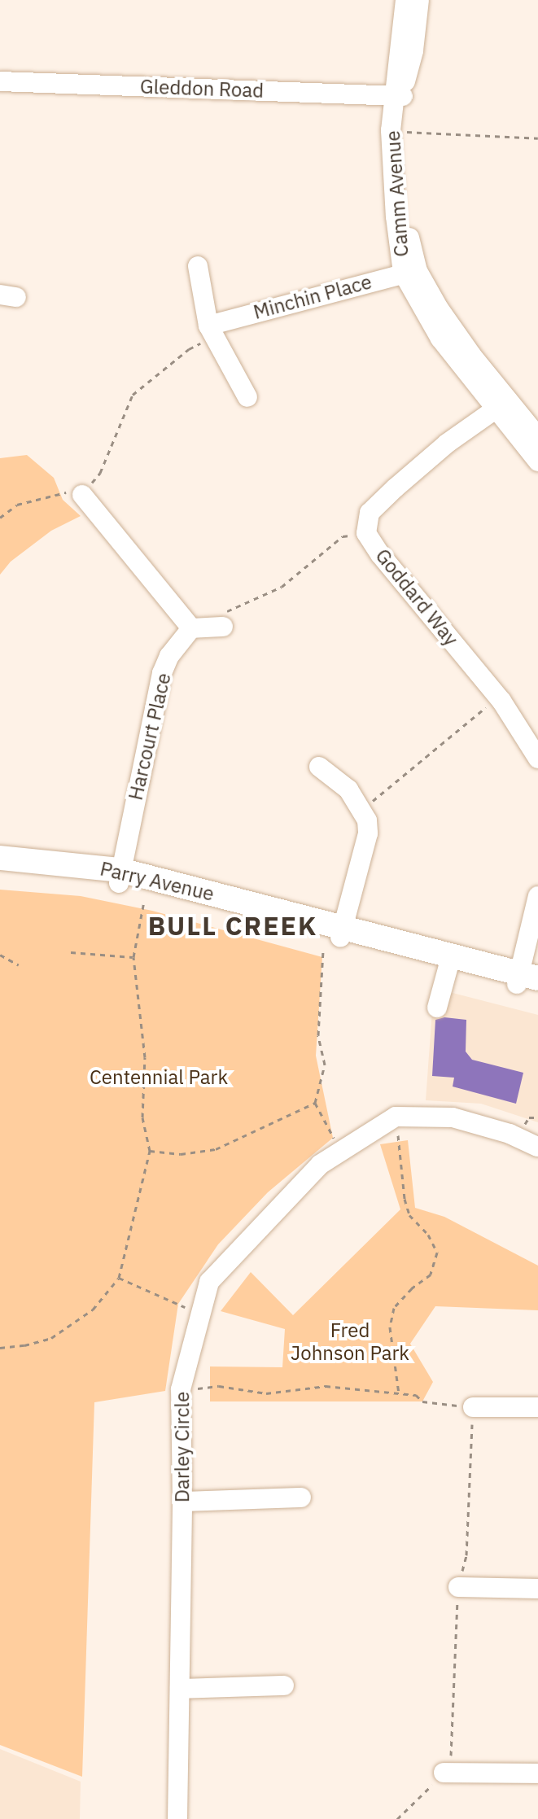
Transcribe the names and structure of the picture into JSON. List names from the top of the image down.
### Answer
{
  "streets": {
    "main road": ["Parry Avenue"],
    "street": [
      "Gleddon Road",
      "Camm Avenue",
      "Minchin Place",
      "Goddard Way",
      "Harcourt Place",
      "Darley Circle"
    ]
  },
  "crossings": [
    ["Gleddon Road", "Camm Avenue"],
    ["Camm Avenue", "Minchin Place"],
    ["Camm Avenue", "Goddard Way"],
    ["Harcourt Place", "Parry Avenue"]
  ],
  "districts": ["BULL CREEK"],
  "parks": ["Centennial Park", "Fred Johnson Park"]
}
